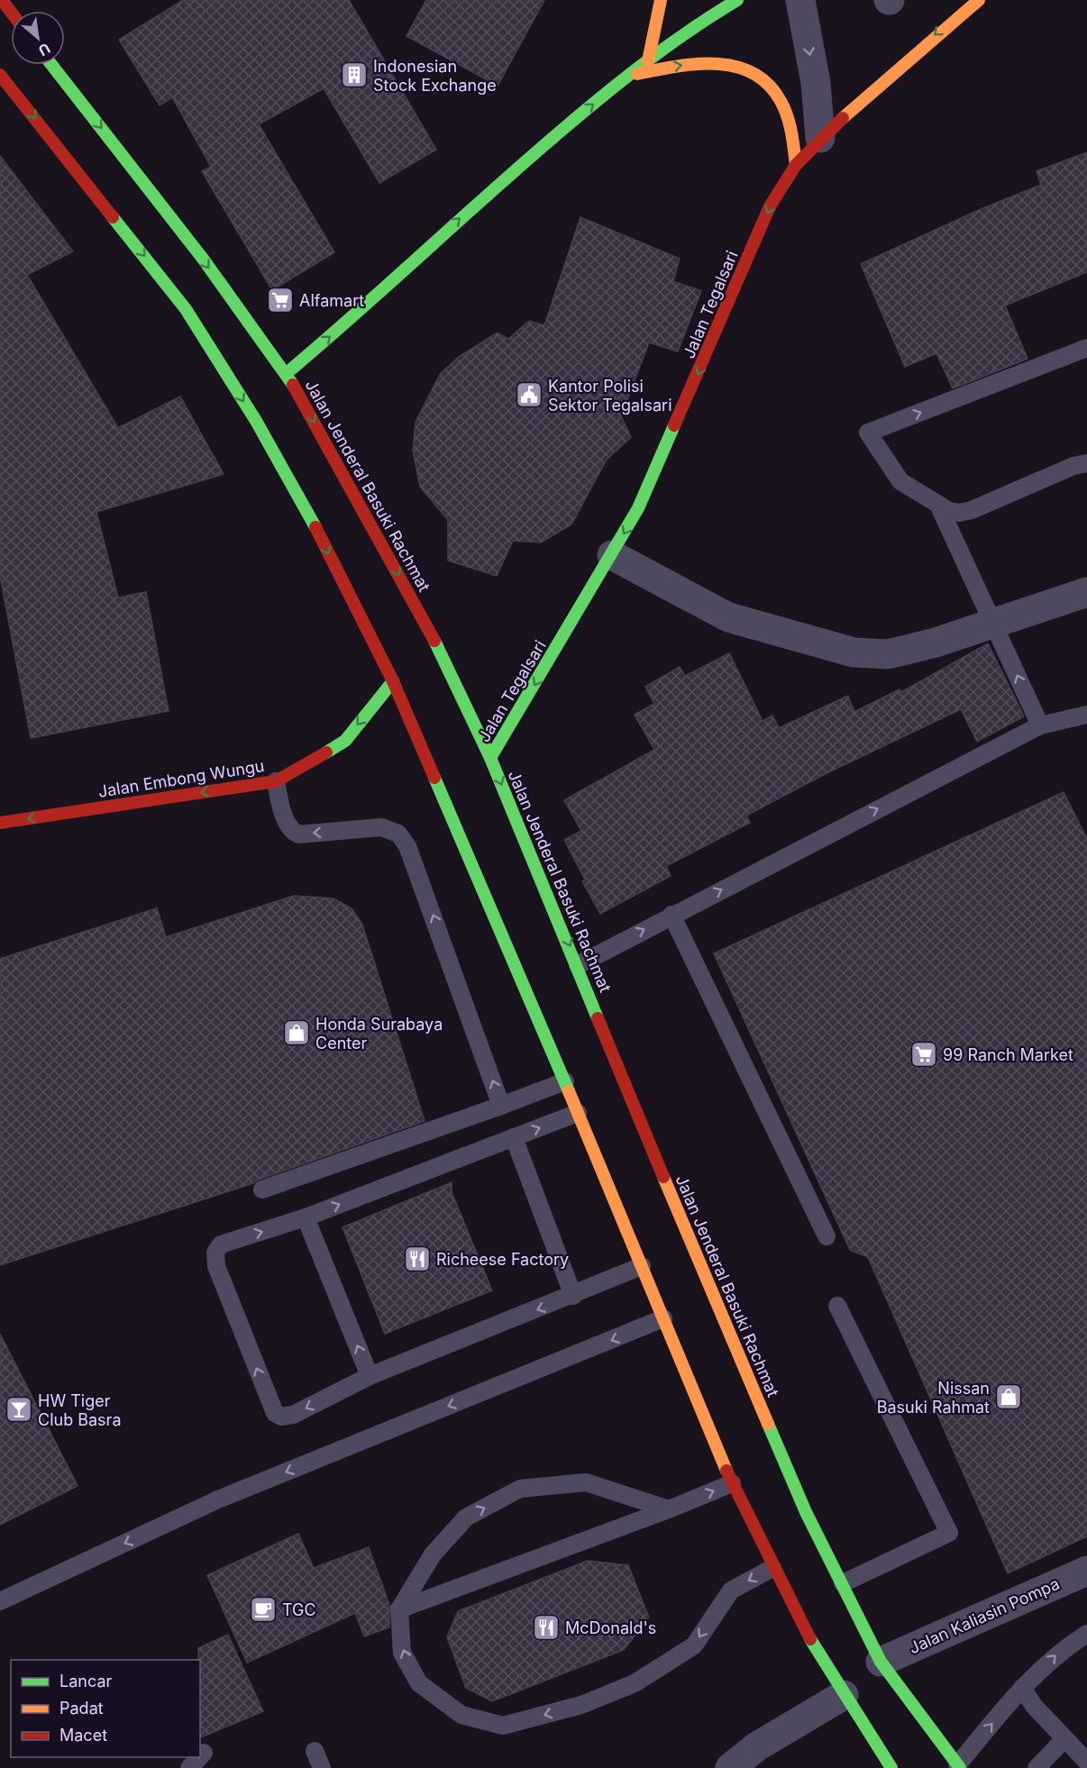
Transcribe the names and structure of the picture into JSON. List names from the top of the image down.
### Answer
{
  "streets": {
    "main road": ["Jalan Tegalsari", "Jalan Jenderal Basuki Rachmat", "Jalan Embong Wungu"],
    "street": ["Jalan Kaliasin Pompa"]
  },
  "crossings": [
    ["Jalan Tegalsari", "Jalan Jenderal Basuki Rachmat"],
    ["Jalan Jenderal Basuki Rachmat", "Jalan Kaliasin Pompa"]
  ],
  "one_way": ["Jalan Tegalsari", "Jalan Embong Wungu"],
  "places": {
    "building": ["Indonesian Stock Exchange"],
    "supermarket": ["Alfamart", "99 Ranch Market"],
    "public building": ["Kantor Polisi Sektor Tegalsari"],
    "shop": ["Honda Surabaya Center", "Nissan Basuki Rahmat"],
    "restaurant": ["Richeese Factory", "McDonald's"],
    "bar": ["HW Tiger Club Basra"],
    "cafe": ["TGC"]
  },
  "legend": ["Lancar", "Padat", "Macet"],
  "north": "bottom right"
}
